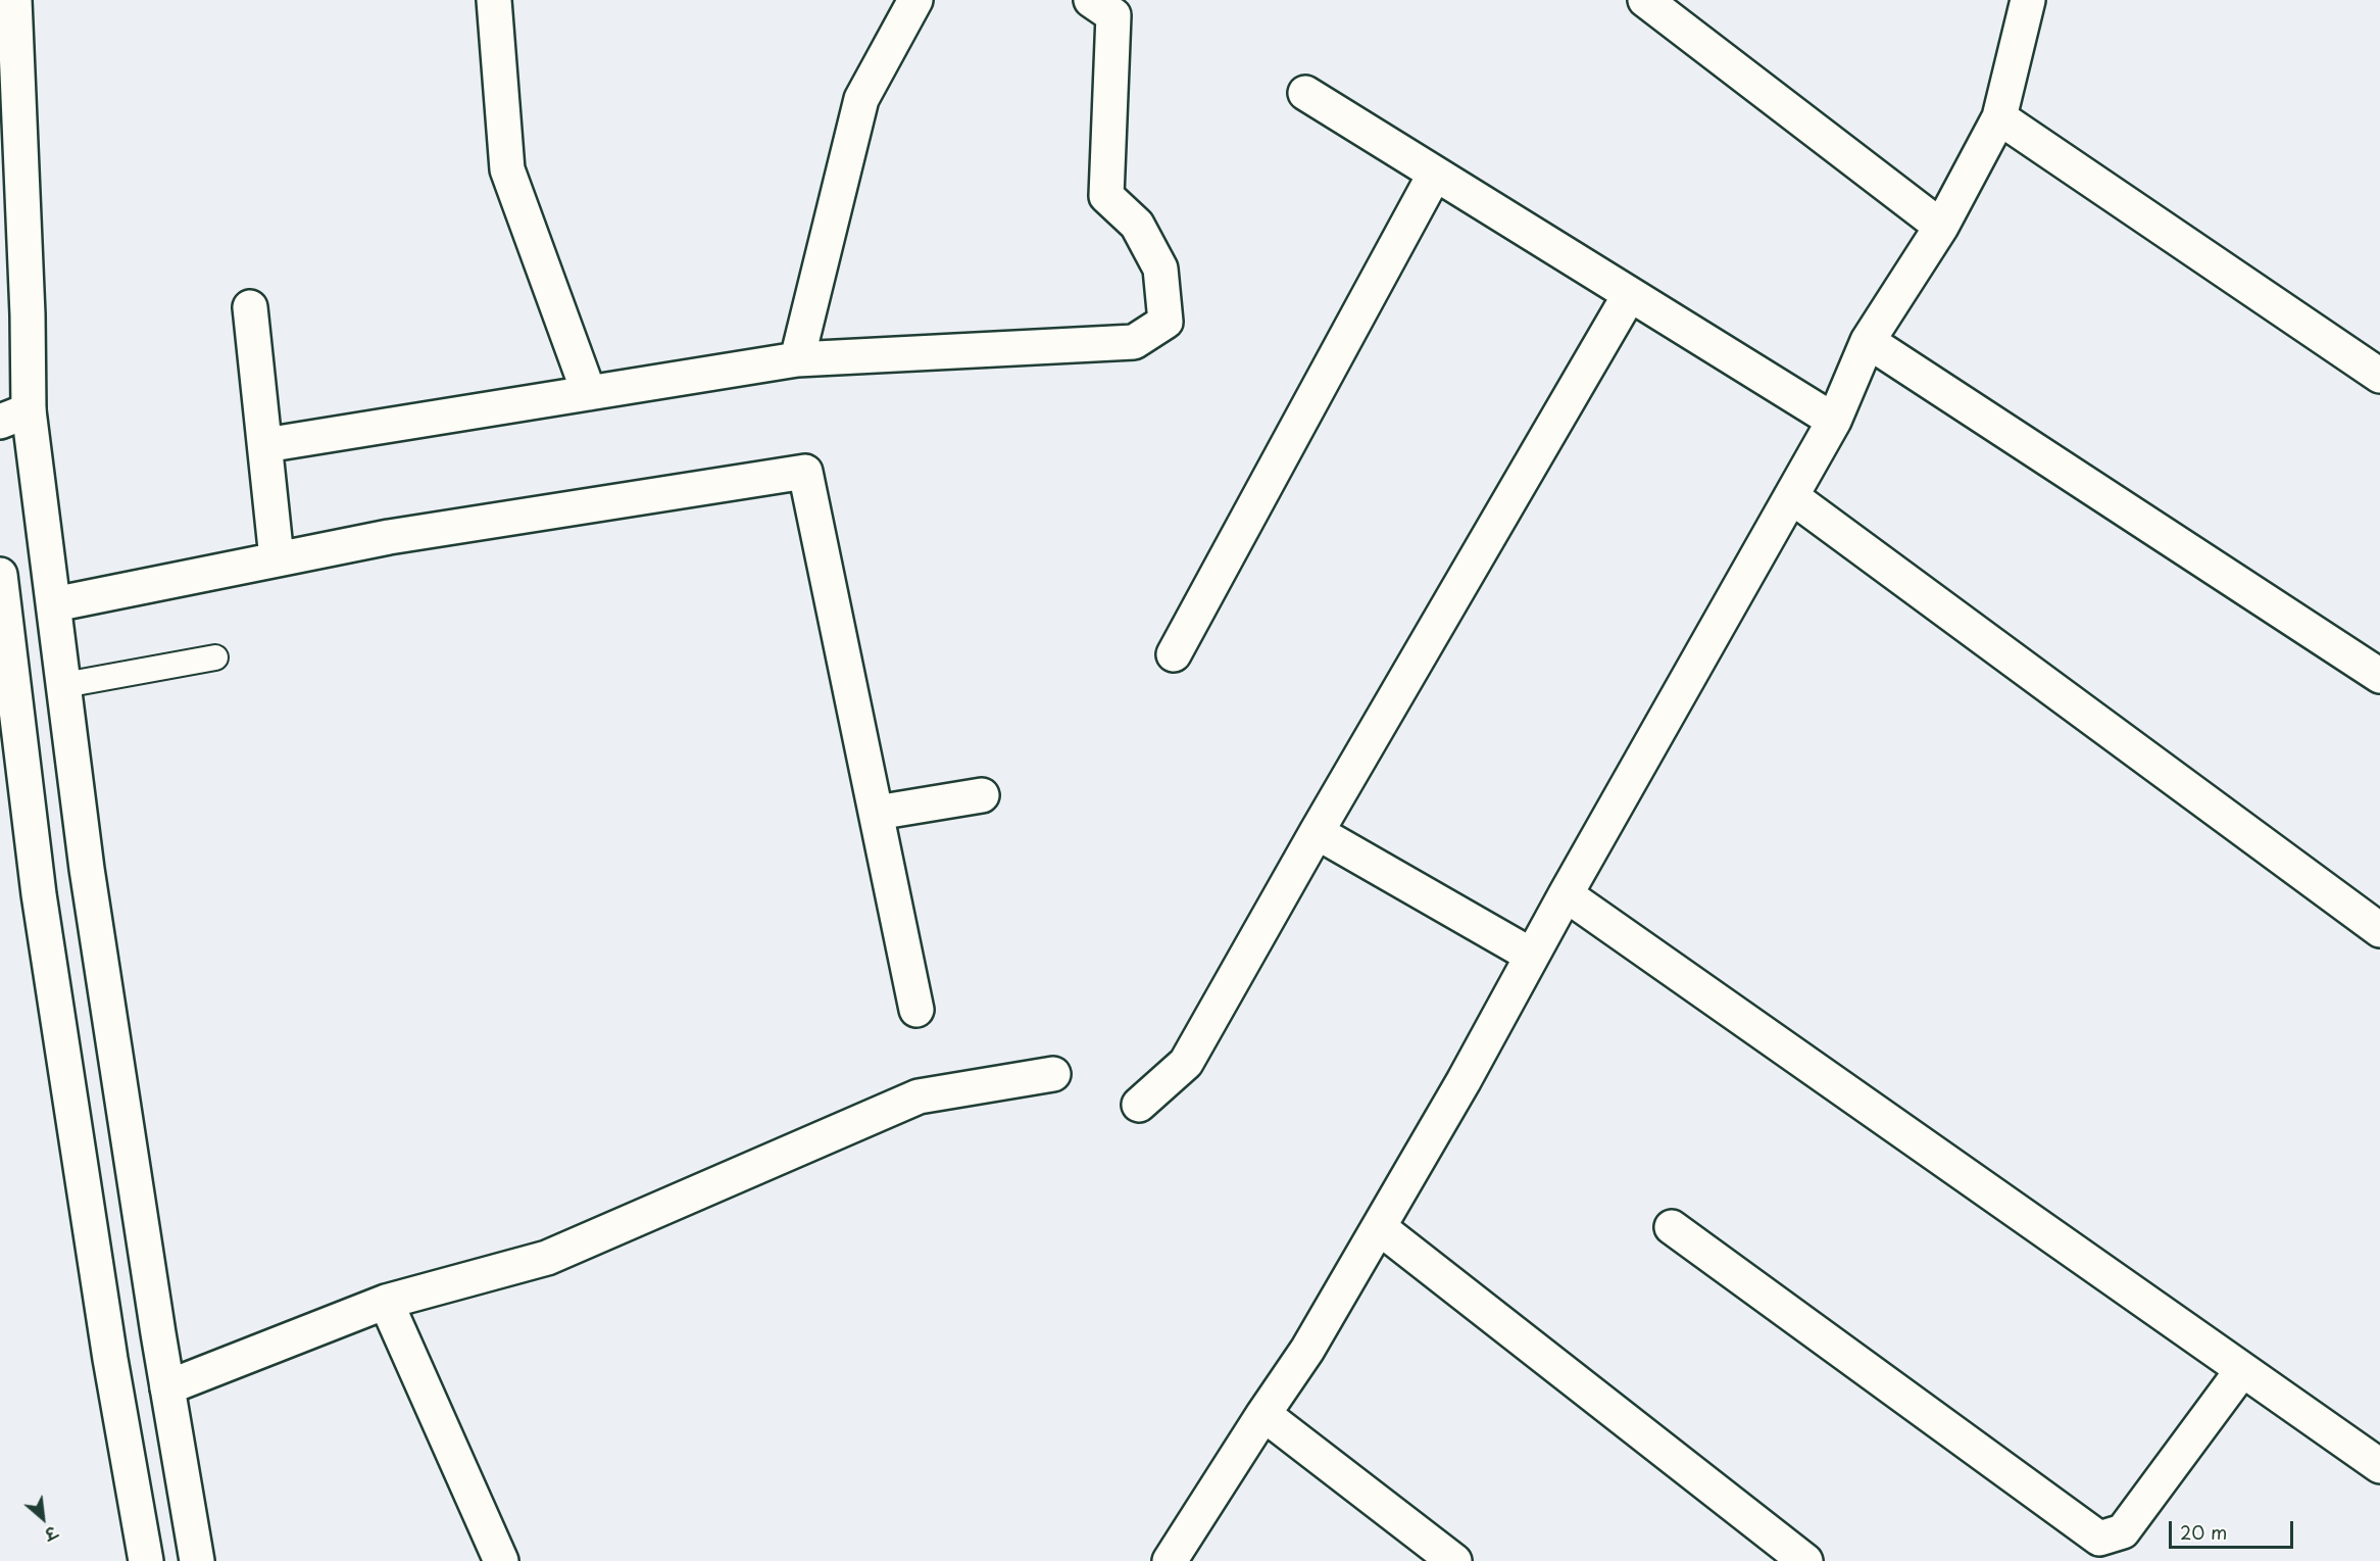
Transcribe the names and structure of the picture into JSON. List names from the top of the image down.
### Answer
{
  "scale_bar": "20 m",
  "north": "bottom right"
}
